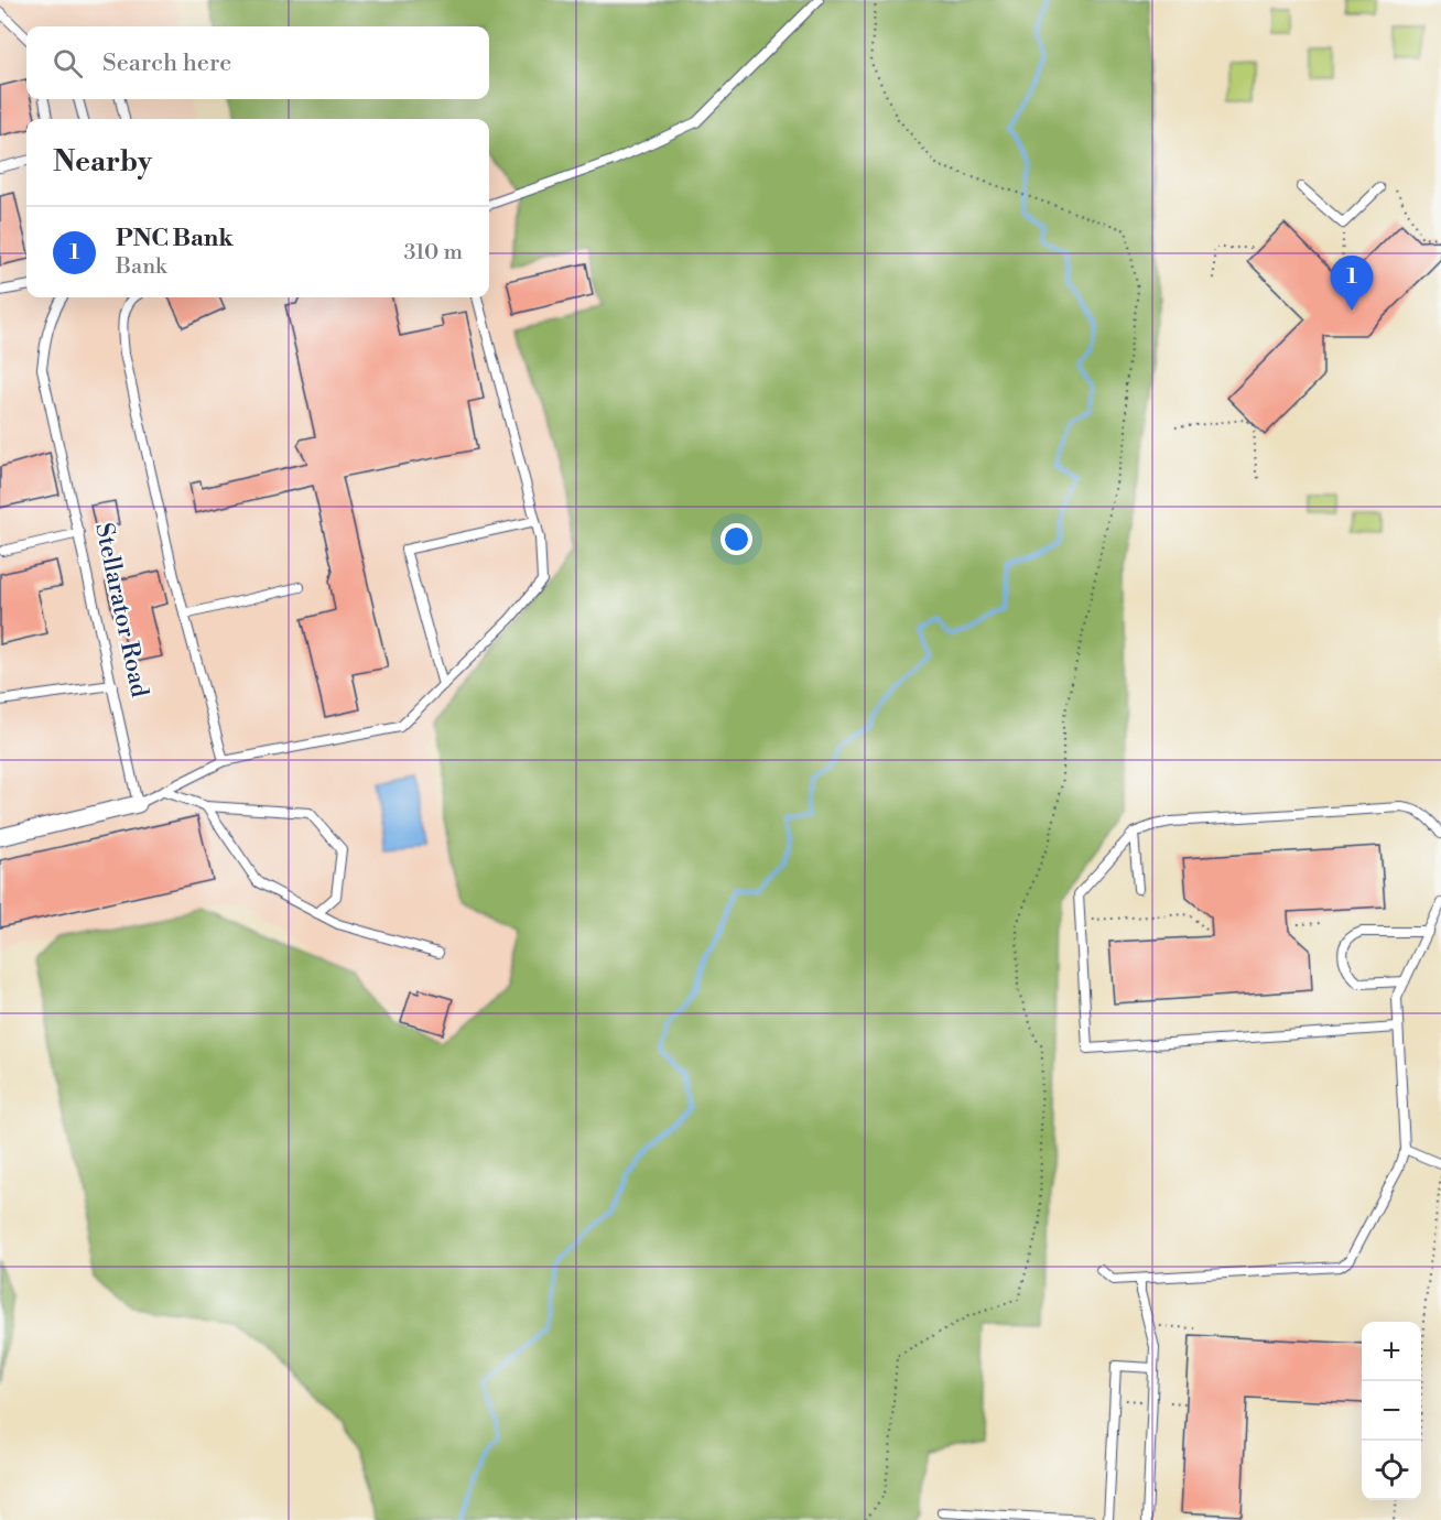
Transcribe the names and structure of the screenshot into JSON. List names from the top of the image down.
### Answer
{
  "streets": {
    "lane": ["Stellarator Road"]
  },
  "page": {
    "search": "Search here",
    "heading": "Nearby",
    "list": [
      {
        "mark": "1",
        "name": "PNC Bank",
        "note": "Bank",
        "value": "310 m"
      }
    ],
    "pins": "1",
    "map_buttons": ["+", "−"]
  }
}
